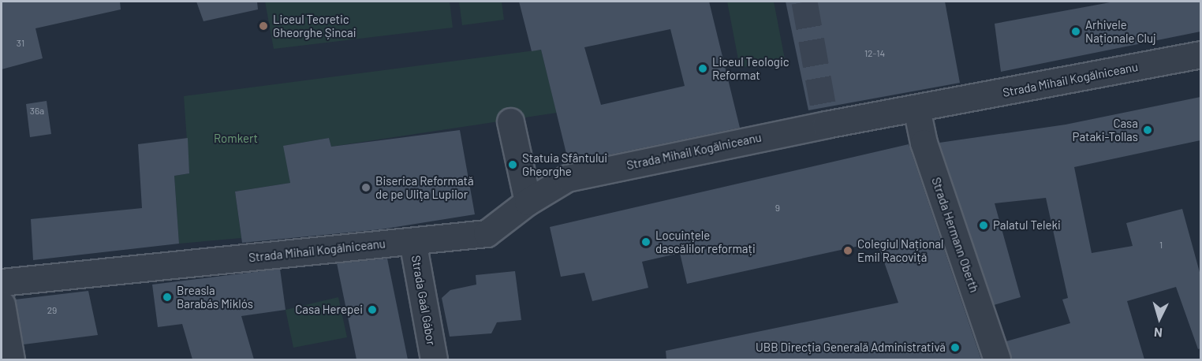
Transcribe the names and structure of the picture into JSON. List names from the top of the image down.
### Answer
{
  "streets": {
    "street": ["Strada Mihail Kogălniceanu", "Strada Hermann Oberth", "Strada Gaál Gábor"]
  },
  "crossings": [
    ["Strada Mihail Kogălniceanu", "Strada Hermann Oberth"],
    ["Strada Mihail Kogălniceanu", "Strada Gaál Gábor"]
  ],
  "parks": ["Romkert"],
  "places": [
    "Liceul Teoretic Gheorghe Șincai",
    "Arhivele Naționale Cluj",
    "Liceul Teologic Reformat",
    "Casa Pataki-Tollas",
    "Statuia Sfântului Gheorghe",
    "Biserica Reformată de pe Ulița Lupilor",
    "Palatul Teleki",
    "Locuințele dascălilor reformați",
    "Colegiul Național Emil Racoviță",
    "Breasla Barabás Miklós",
    "Casa Herepei",
    "UBB Direcția Generală Administrativă"
  ],
  "house_numbers": [
    "31",
    "12-14",
    "36a",
    "9",
    "1",
    "29"
  ],
  "north": "bottom"
}
